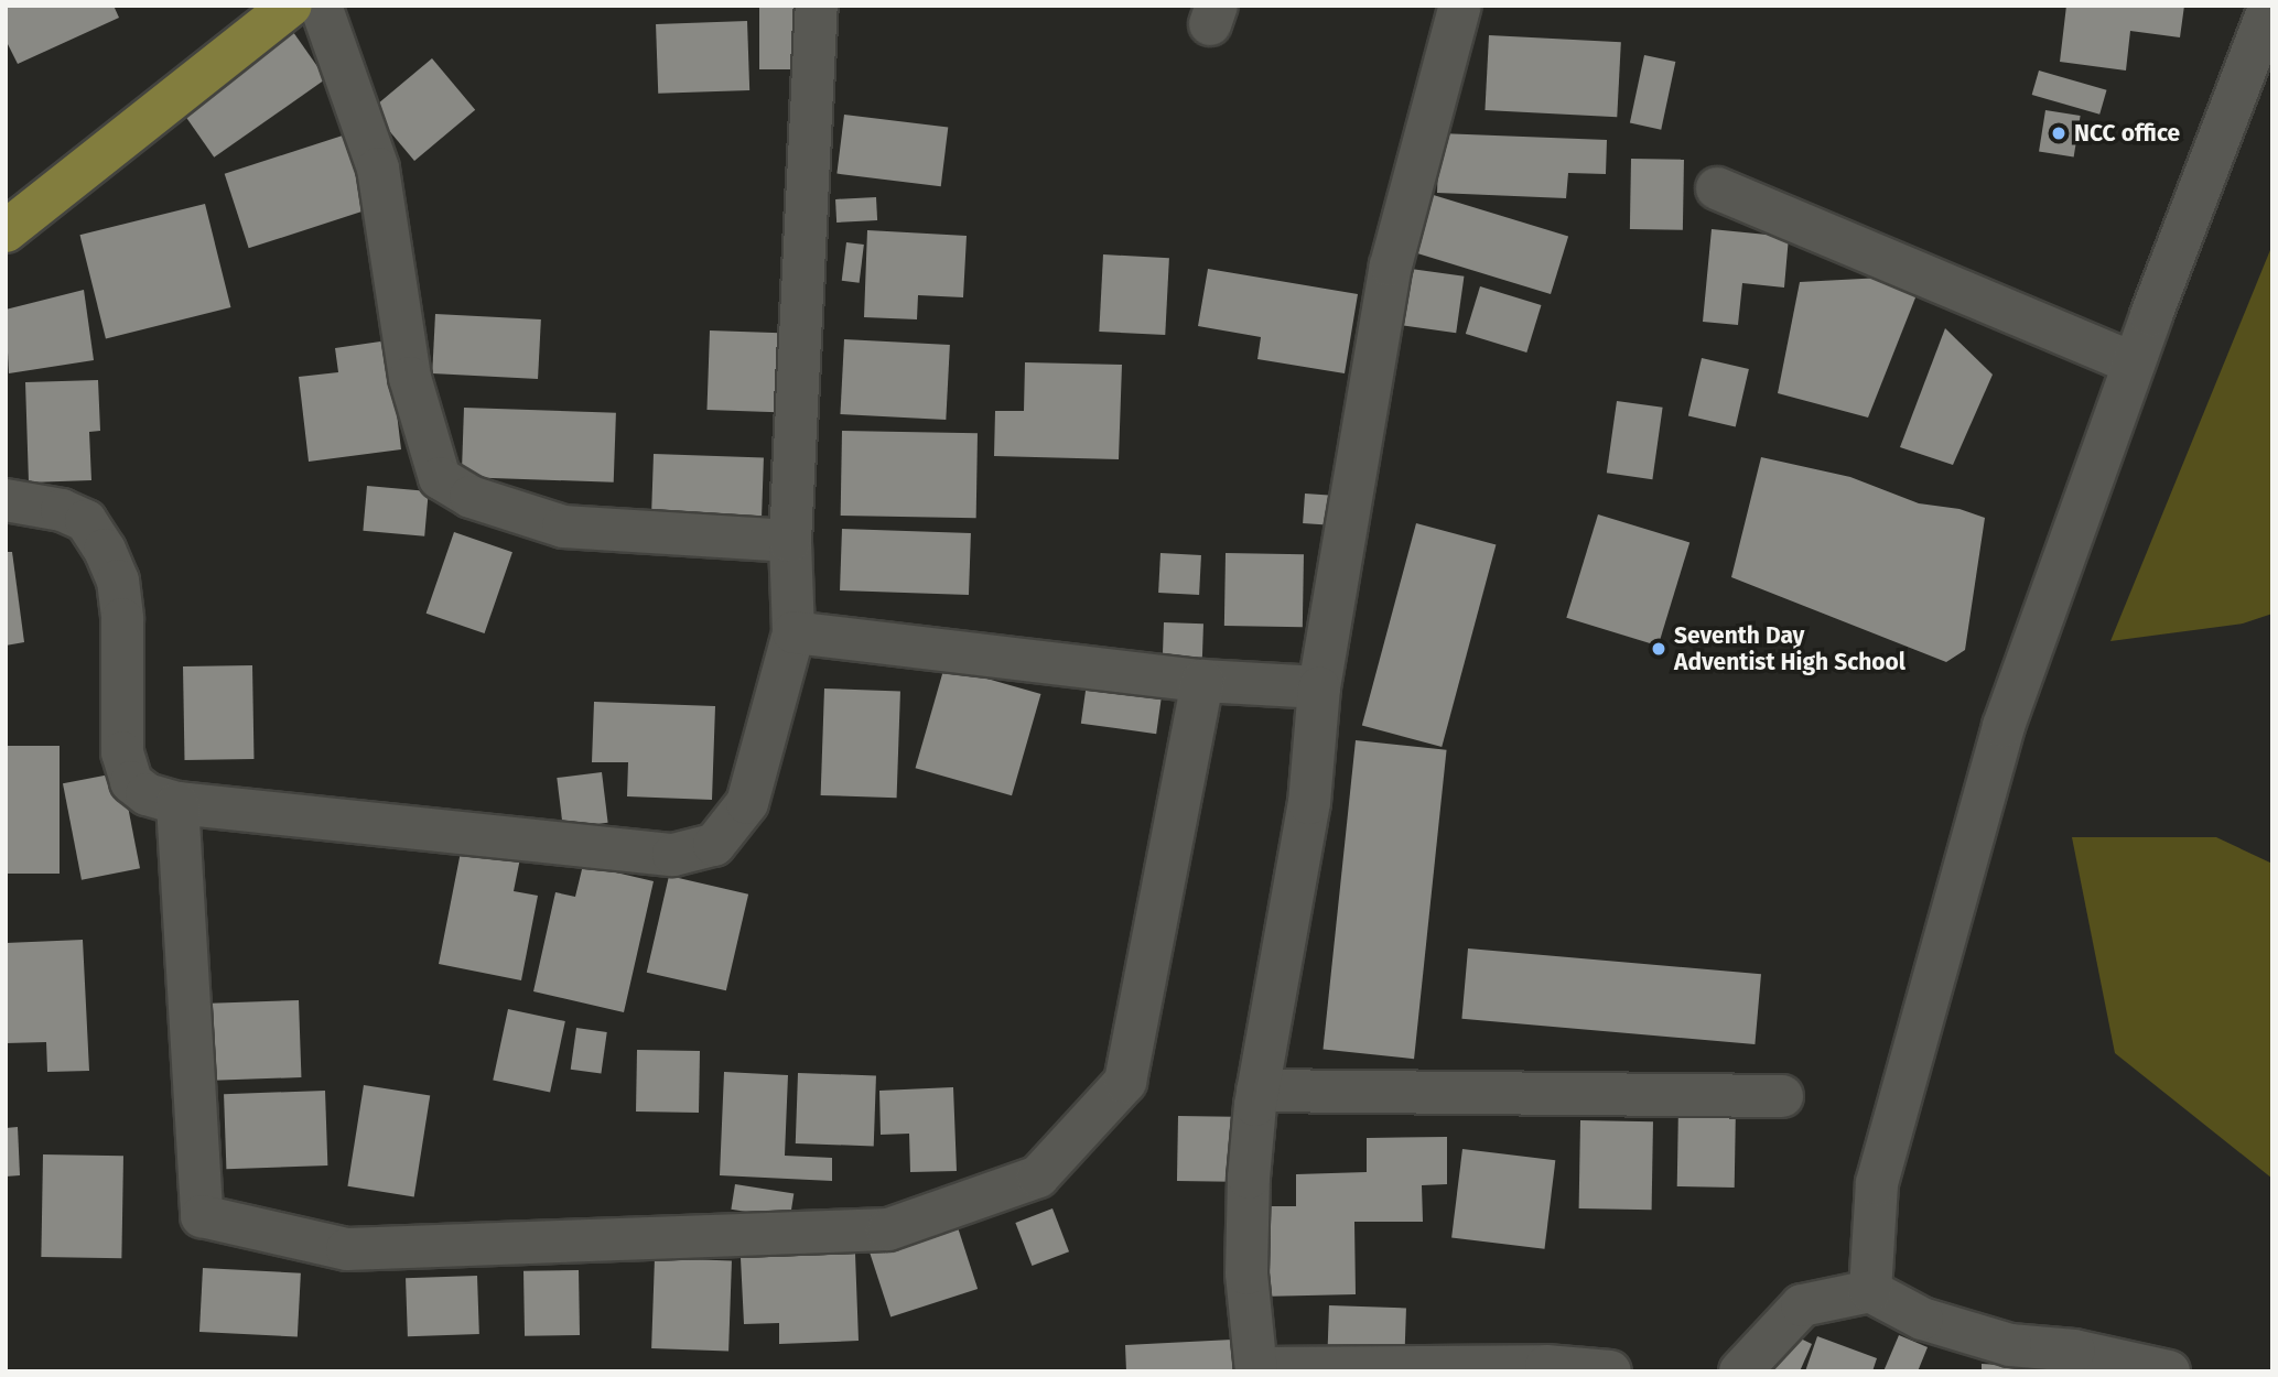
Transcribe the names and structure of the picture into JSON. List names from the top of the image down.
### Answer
{
  "places": ["NCC office", "Seventh Day Adventist High School"]
}
